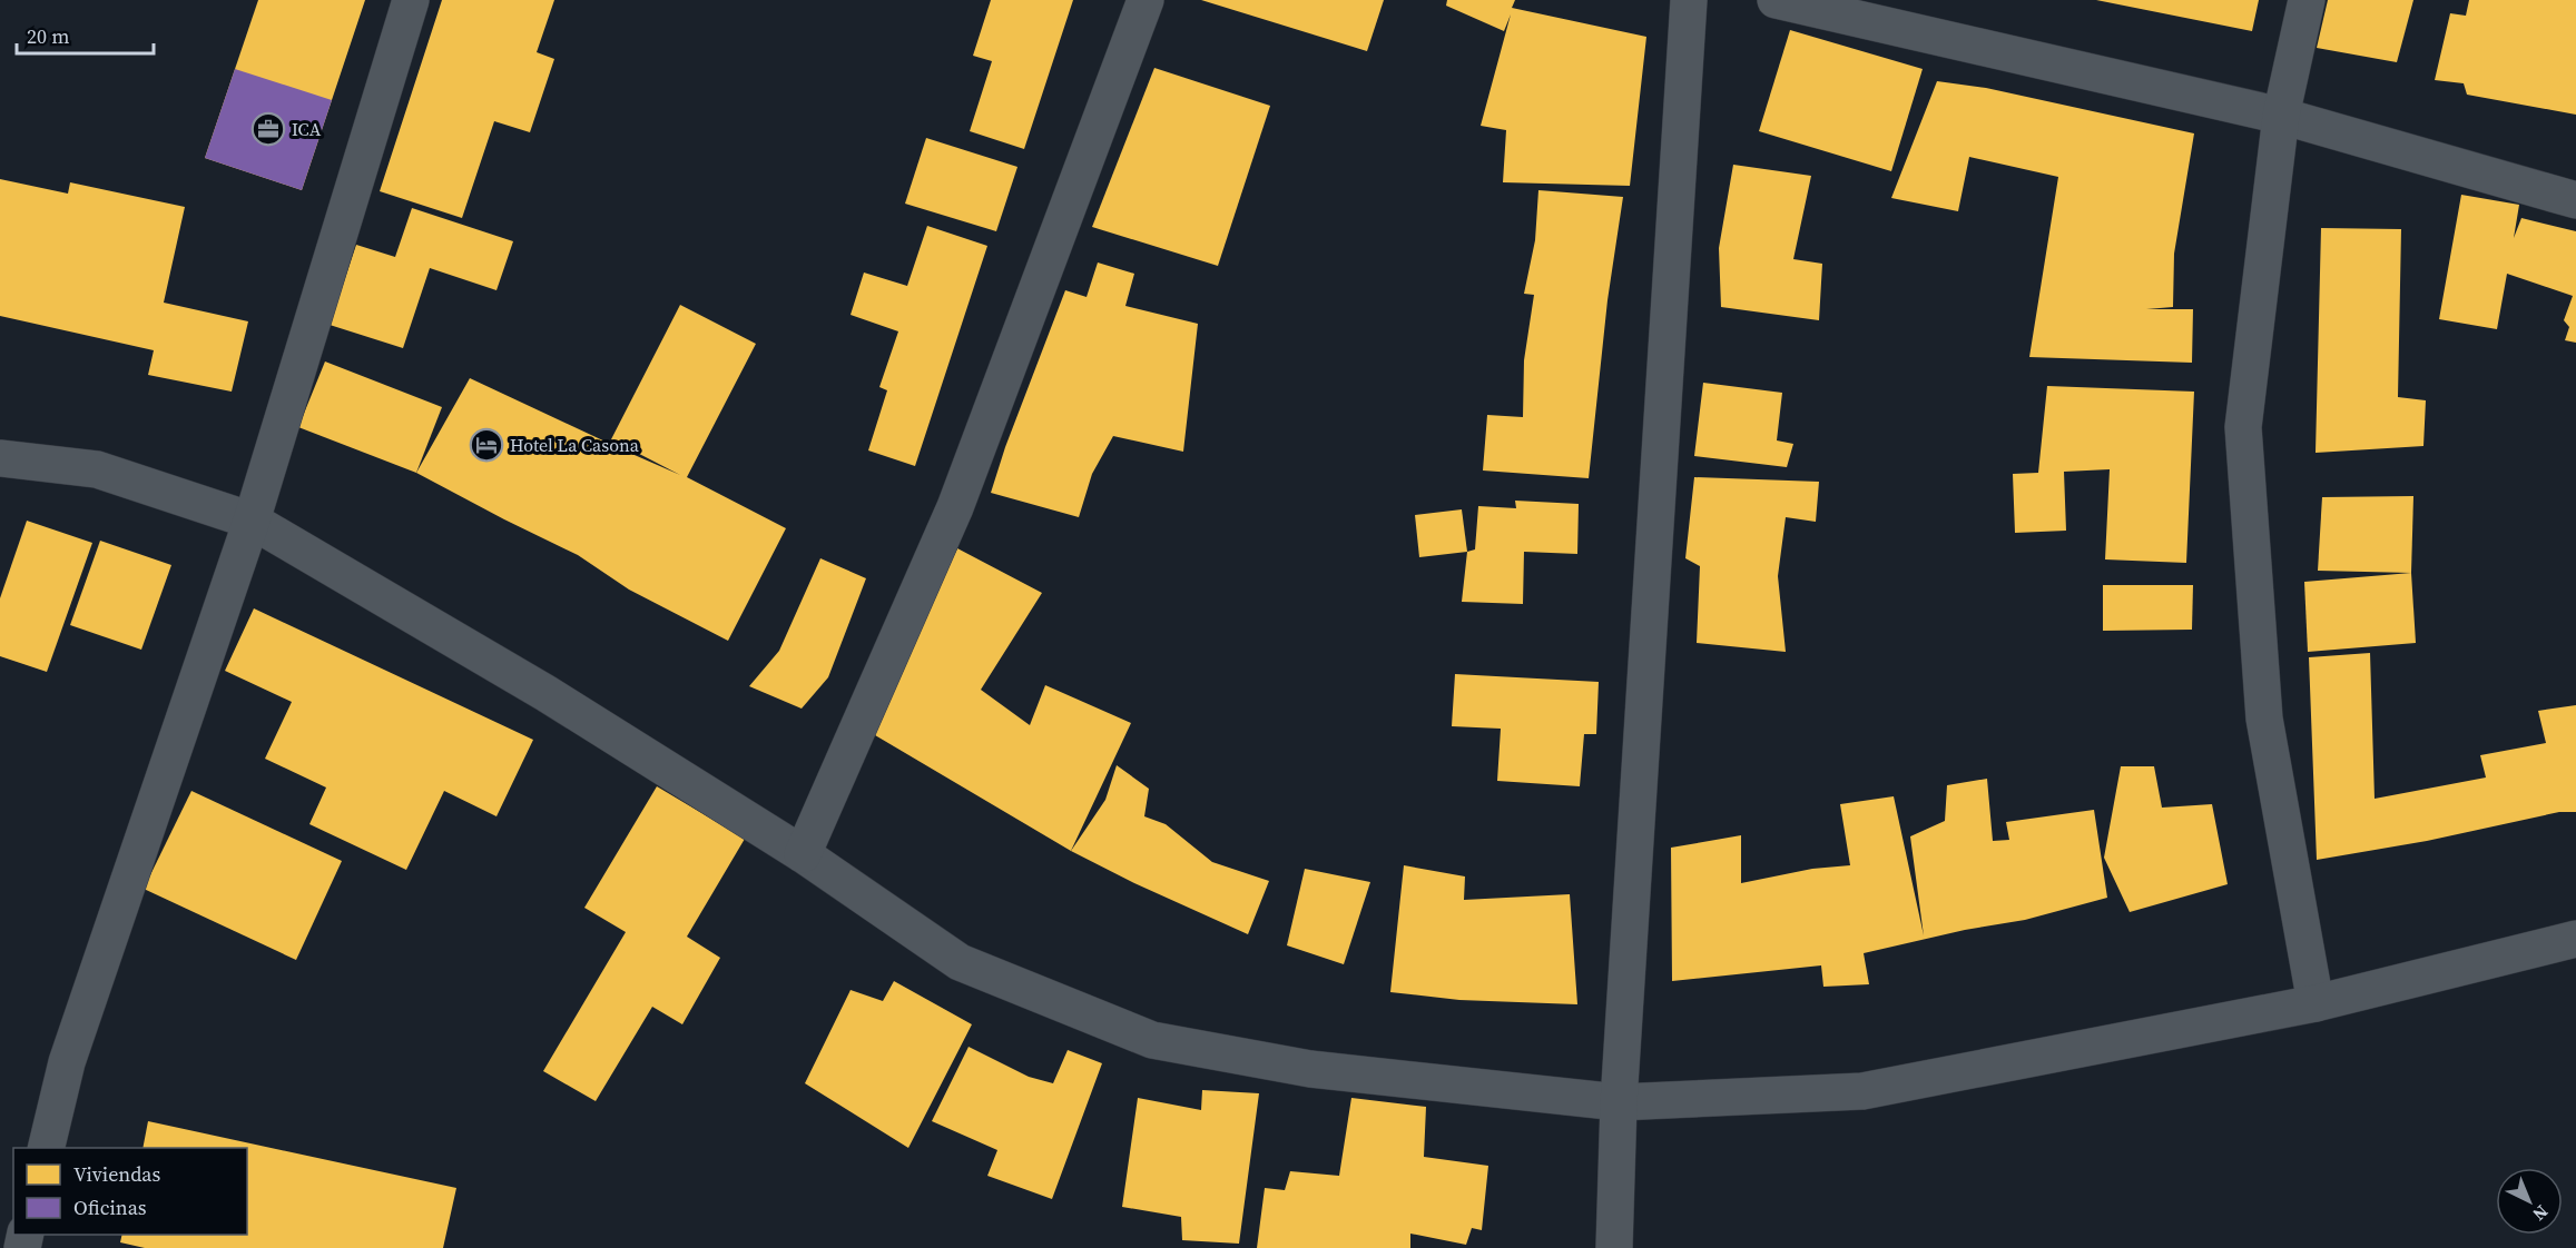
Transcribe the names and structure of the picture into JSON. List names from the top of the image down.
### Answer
{
  "places": {
    "office": ["ICA"],
    "hotel": ["Hotel La Casona"]
  },
  "legend": ["Viviendas", "Oficinas"],
  "scale_bar": "20 m",
  "north": "bottom right"
}
